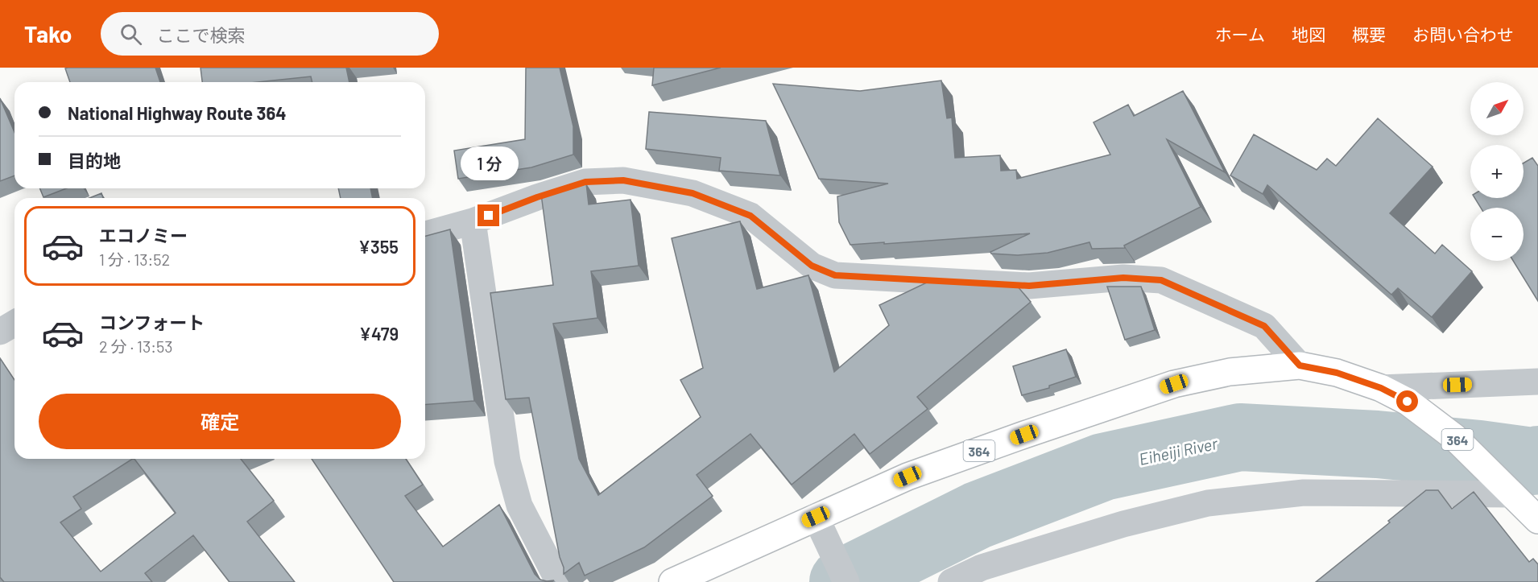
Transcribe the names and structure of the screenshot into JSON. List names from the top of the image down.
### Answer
{
  "streets": {
    "highway": ["364"]
  },
  "water": ["Eiheiji River"],
  "north": "top right",
  "page": {
    "header": "Tako",
    "search": "ここで検索",
    "nav": [
      "ホーム",
      "地図",
      "概要",
      "お問い合わせ"
    ],
    "map_buttons": ["+", "−"],
    "banner": ["National Highway Route 364", "目的地"],
    "bubble": "1 分",
    "list": [
      {
        "name": "エコノミー",
        "note": "1 分 · 13:52",
        "value": "¥355"
      },
      {
        "name": "コンフォート",
        "note": "2 分 · 13:53",
        "value": "¥479"
      }
    ],
    "buttons": "確定"
  }
}
